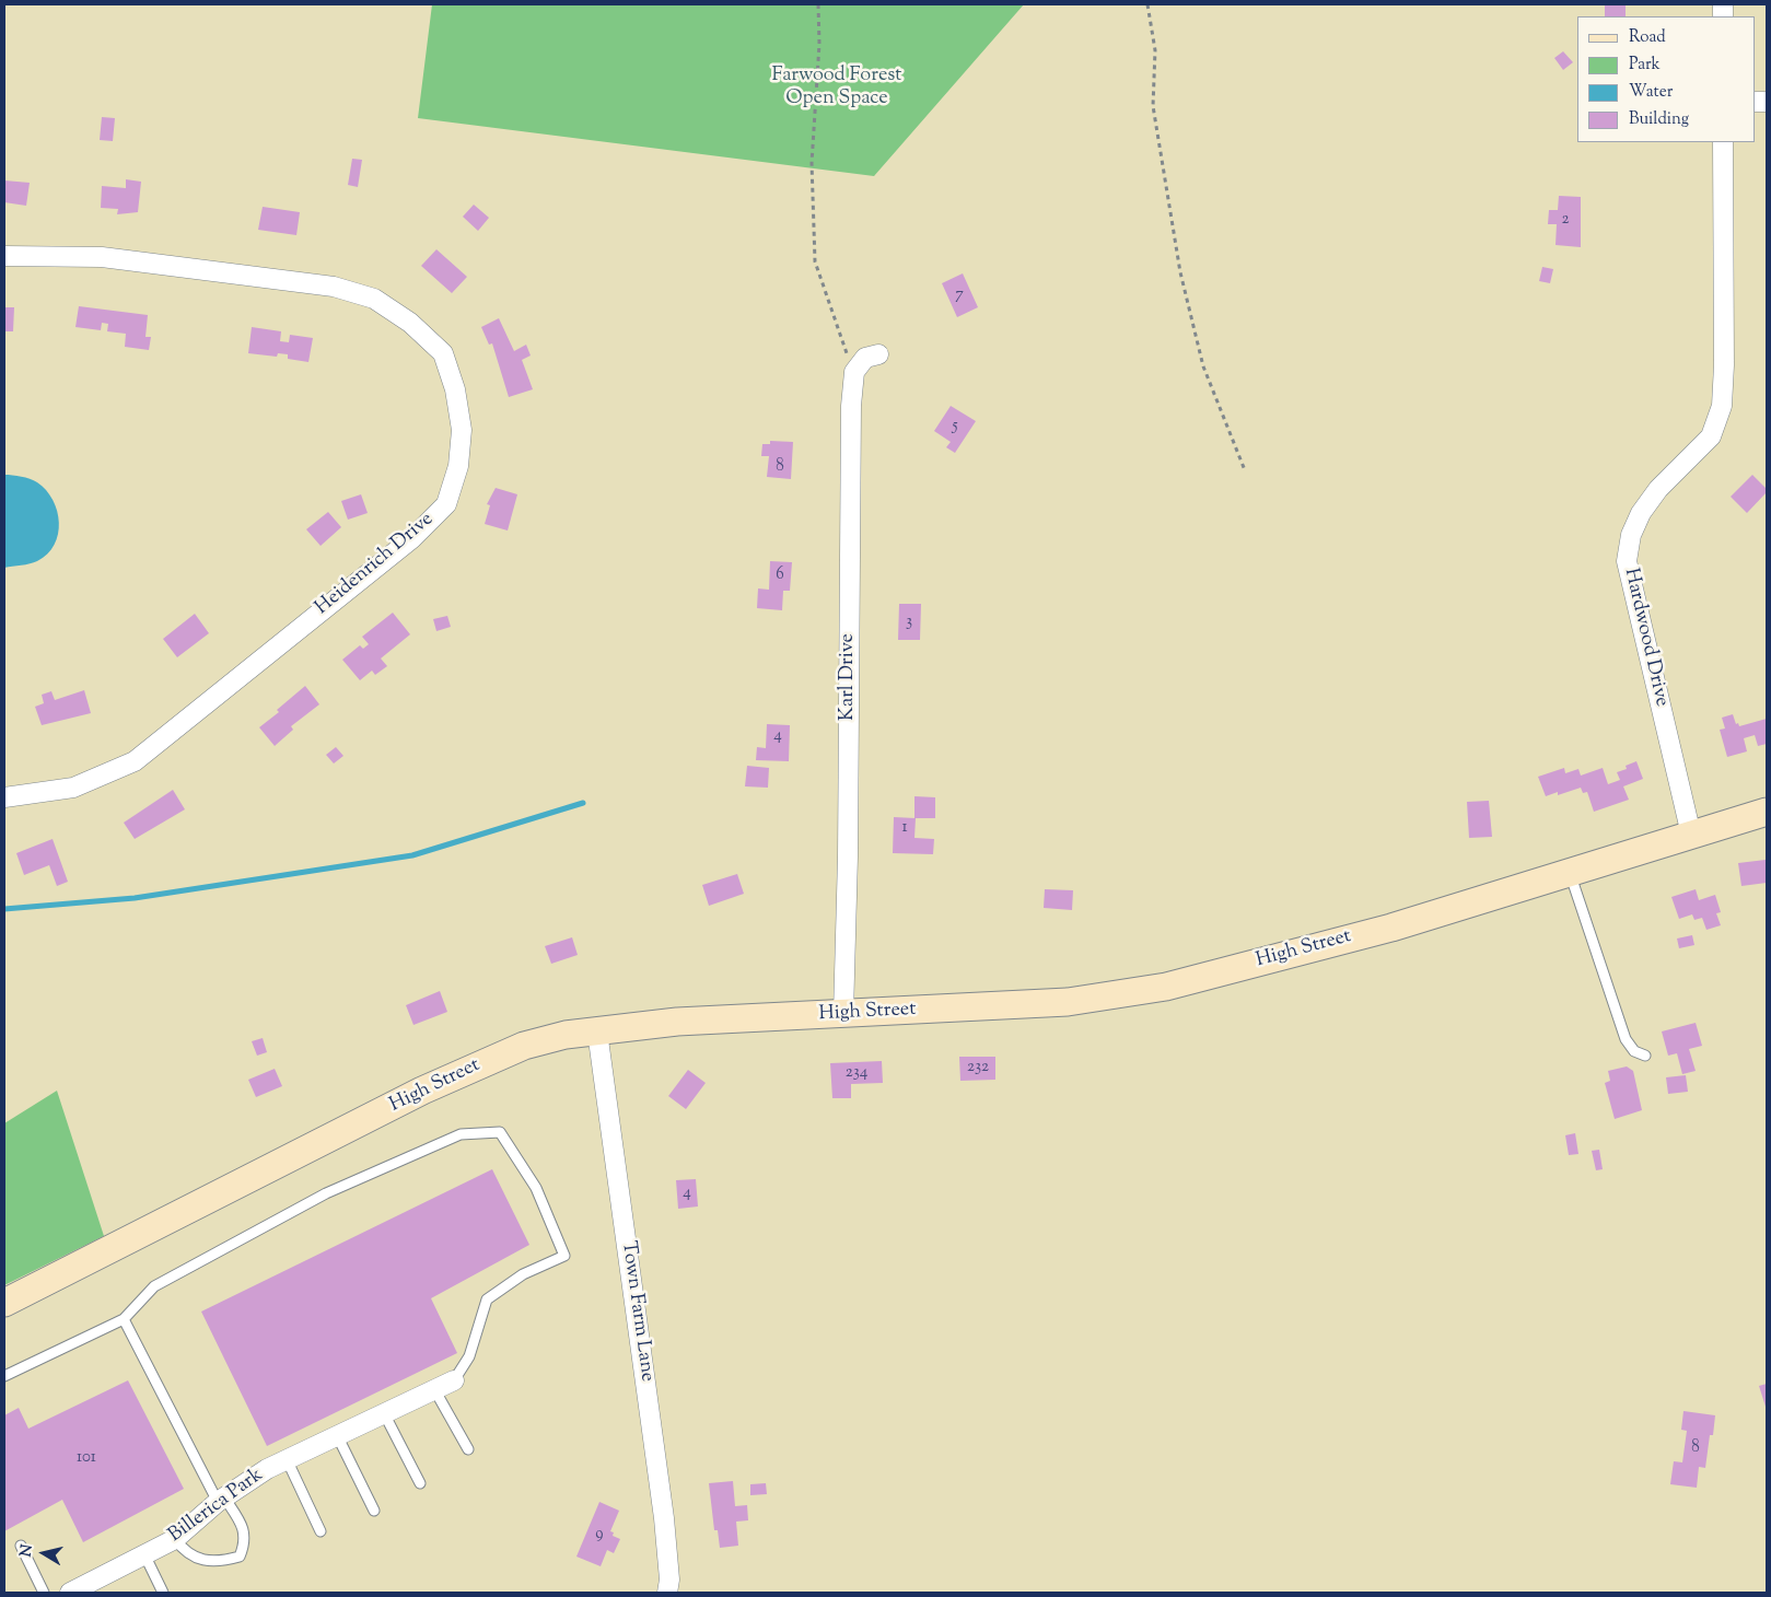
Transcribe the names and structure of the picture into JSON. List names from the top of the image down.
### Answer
{
  "streets": {
    "main road": ["High Street"],
    "street": [
      "Heidenrich Drive",
      "Hardwood Drive",
      "Karl Drive",
      "Town Farm Lane",
      "Billerica Park"
    ]
  },
  "crossings": [
    ["Hardwood Drive", "High Street"],
    ["Karl Drive", "High Street"],
    ["High Street", "Town Farm Lane"]
  ],
  "parks": ["Farwood Forest Open Space"],
  "house_numbers": [
    "2",
    "7",
    "5",
    "8",
    "6",
    "3",
    "4",
    "1",
    "232",
    "234",
    "4",
    "8",
    "101",
    "9"
  ],
  "legend": [
    "Road",
    "Park",
    "Water",
    "Building"
  ],
  "north": "left"
}
